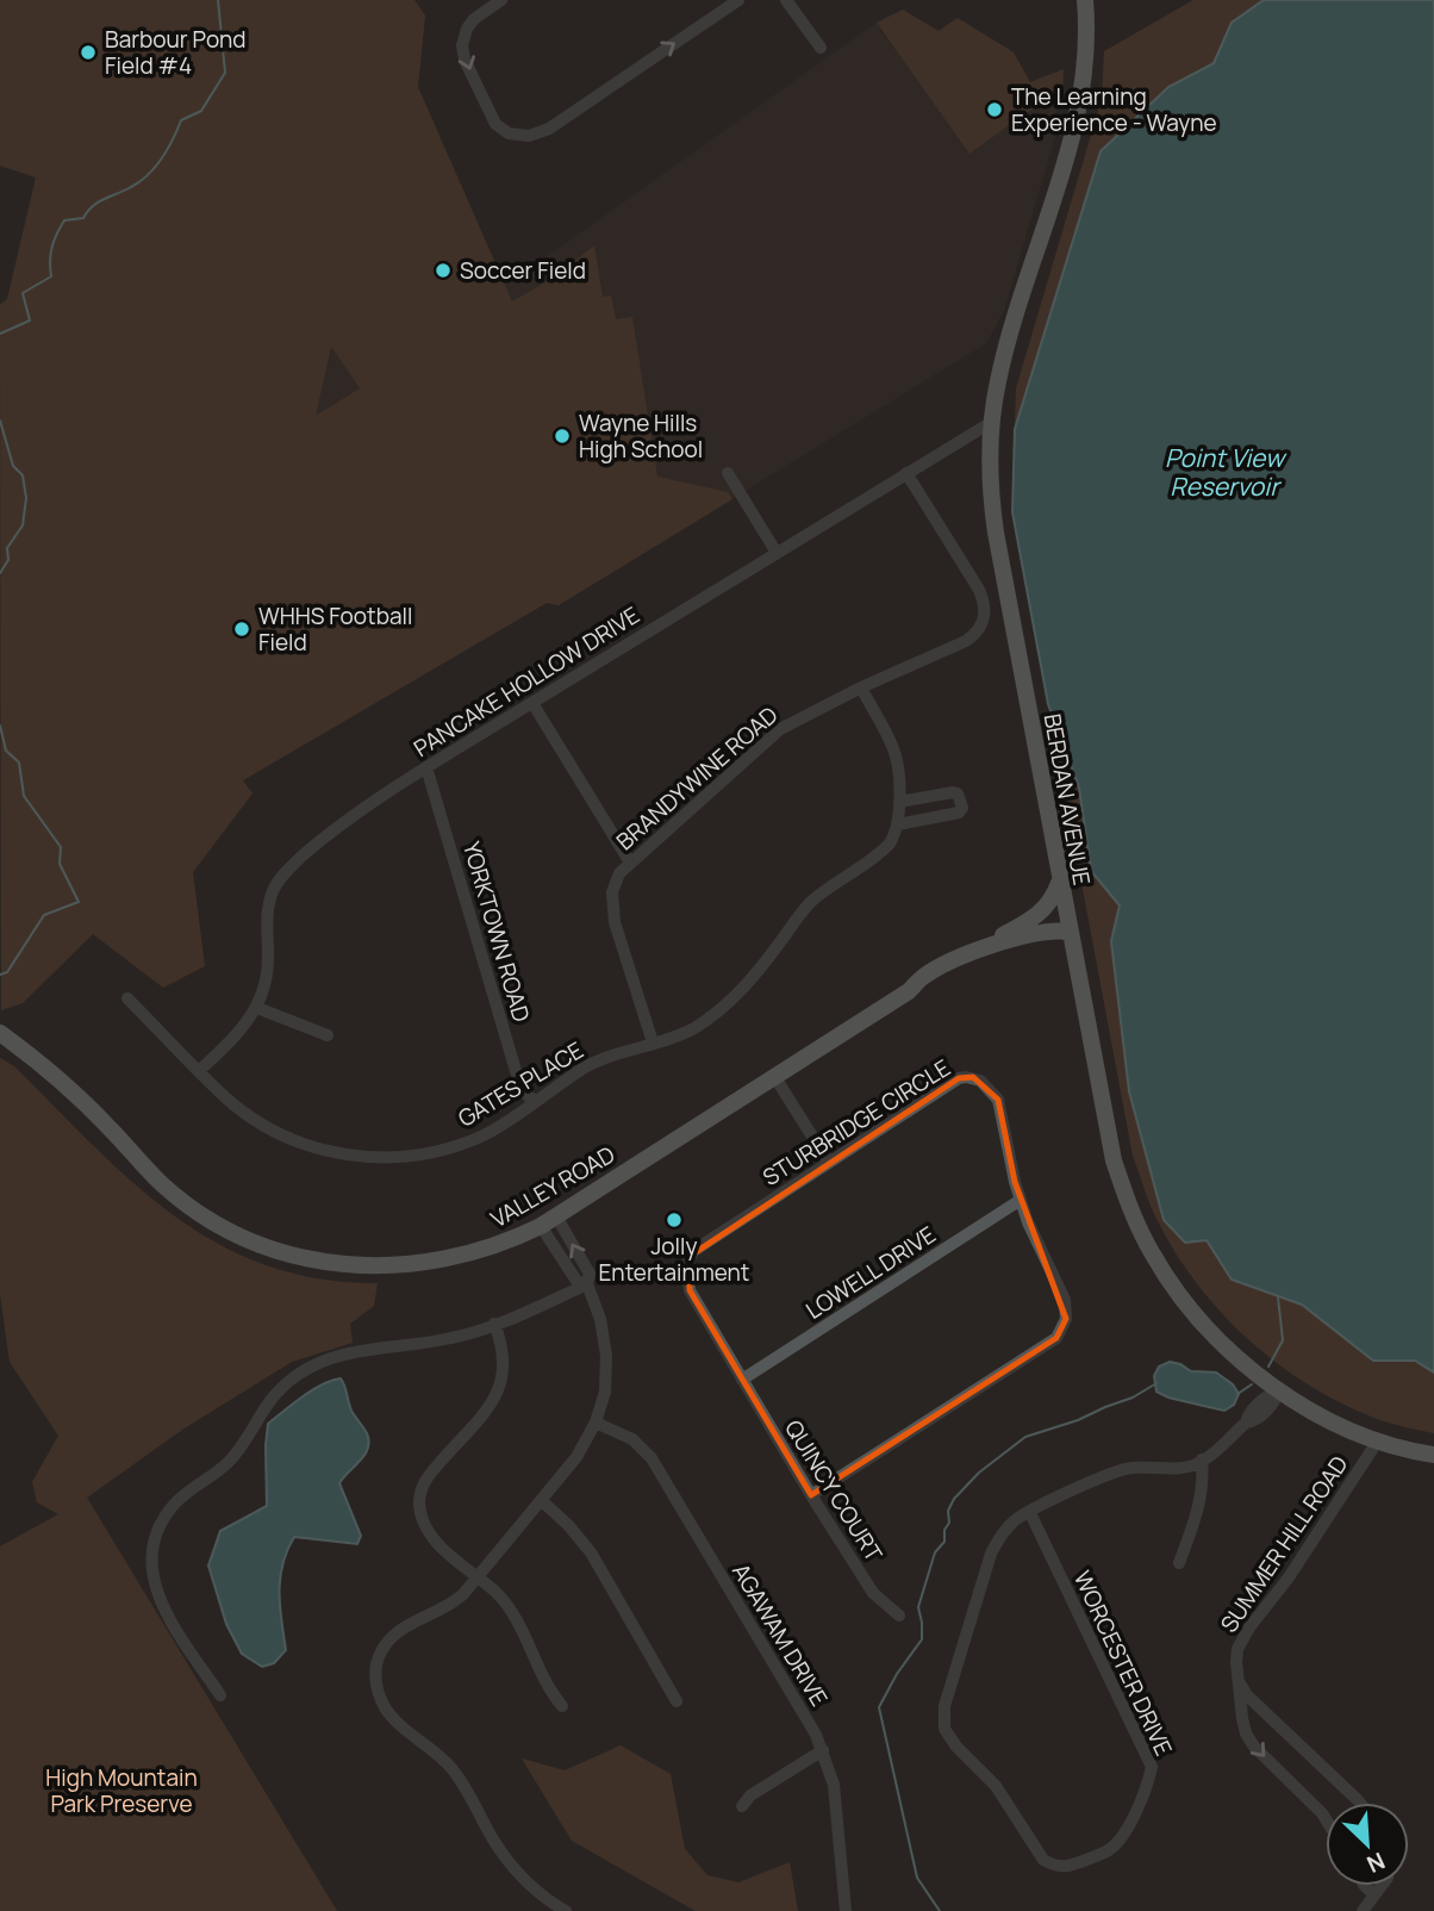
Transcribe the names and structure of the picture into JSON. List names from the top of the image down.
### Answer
{
  "streets": {
    "main road": ["BERDAN AVENUE", "VALLEY ROAD"],
    "street": [
      "PANCAKE HOLLOW DRIVE",
      "BRANDYWINE ROAD",
      "YORKTOWN ROAD",
      "GATES PLACE",
      "STURBRIDGE CIRCLE",
      "LOWELL DRIVE",
      "QUINCY COURT",
      "SUMMER HILL ROAD",
      "AGAWAM DRIVE",
      "WORCESTER DRIVE"
    ]
  },
  "crossings": [
    ["PANCAKE HOLLOW DRIVE", "BRANDYWINE ROAD"],
    ["PANCAKE HOLLOW DRIVE", "BERDAN AVENUE"],
    ["PANCAKE HOLLOW DRIVE", "YORKTOWN ROAD"],
    ["PANCAKE HOLLOW DRIVE", "GATES PLACE"],
    ["BRANDYWINE ROAD", "GATES PLACE"],
    ["BERDAN AVENUE", "VALLEY ROAD"],
    ["BERDAN AVENUE", "SUMMER HILL ROAD"],
    ["BERDAN AVENUE", "WORCESTER DRIVE"],
    ["YORKTOWN ROAD", "GATES PLACE"],
    ["STURBRIDGE CIRCLE", "LOWELL DRIVE"],
    ["STURBRIDGE CIRCLE", "QUINCY COURT"],
    ["LOWELL DRIVE", "QUINCY COURT"]
  ],
  "water": ["Point View Reservoir"],
  "parks": ["High Mountain Park Preserve"],
  "places": [
    "Barbour Pond Field #4",
    "The Learning Experience - Wayne",
    "Soccer Field",
    "Wayne Hills High School",
    "WHHS Football Field",
    "Jolly Entertainment"
  ],
  "north": "bottom right"
}
